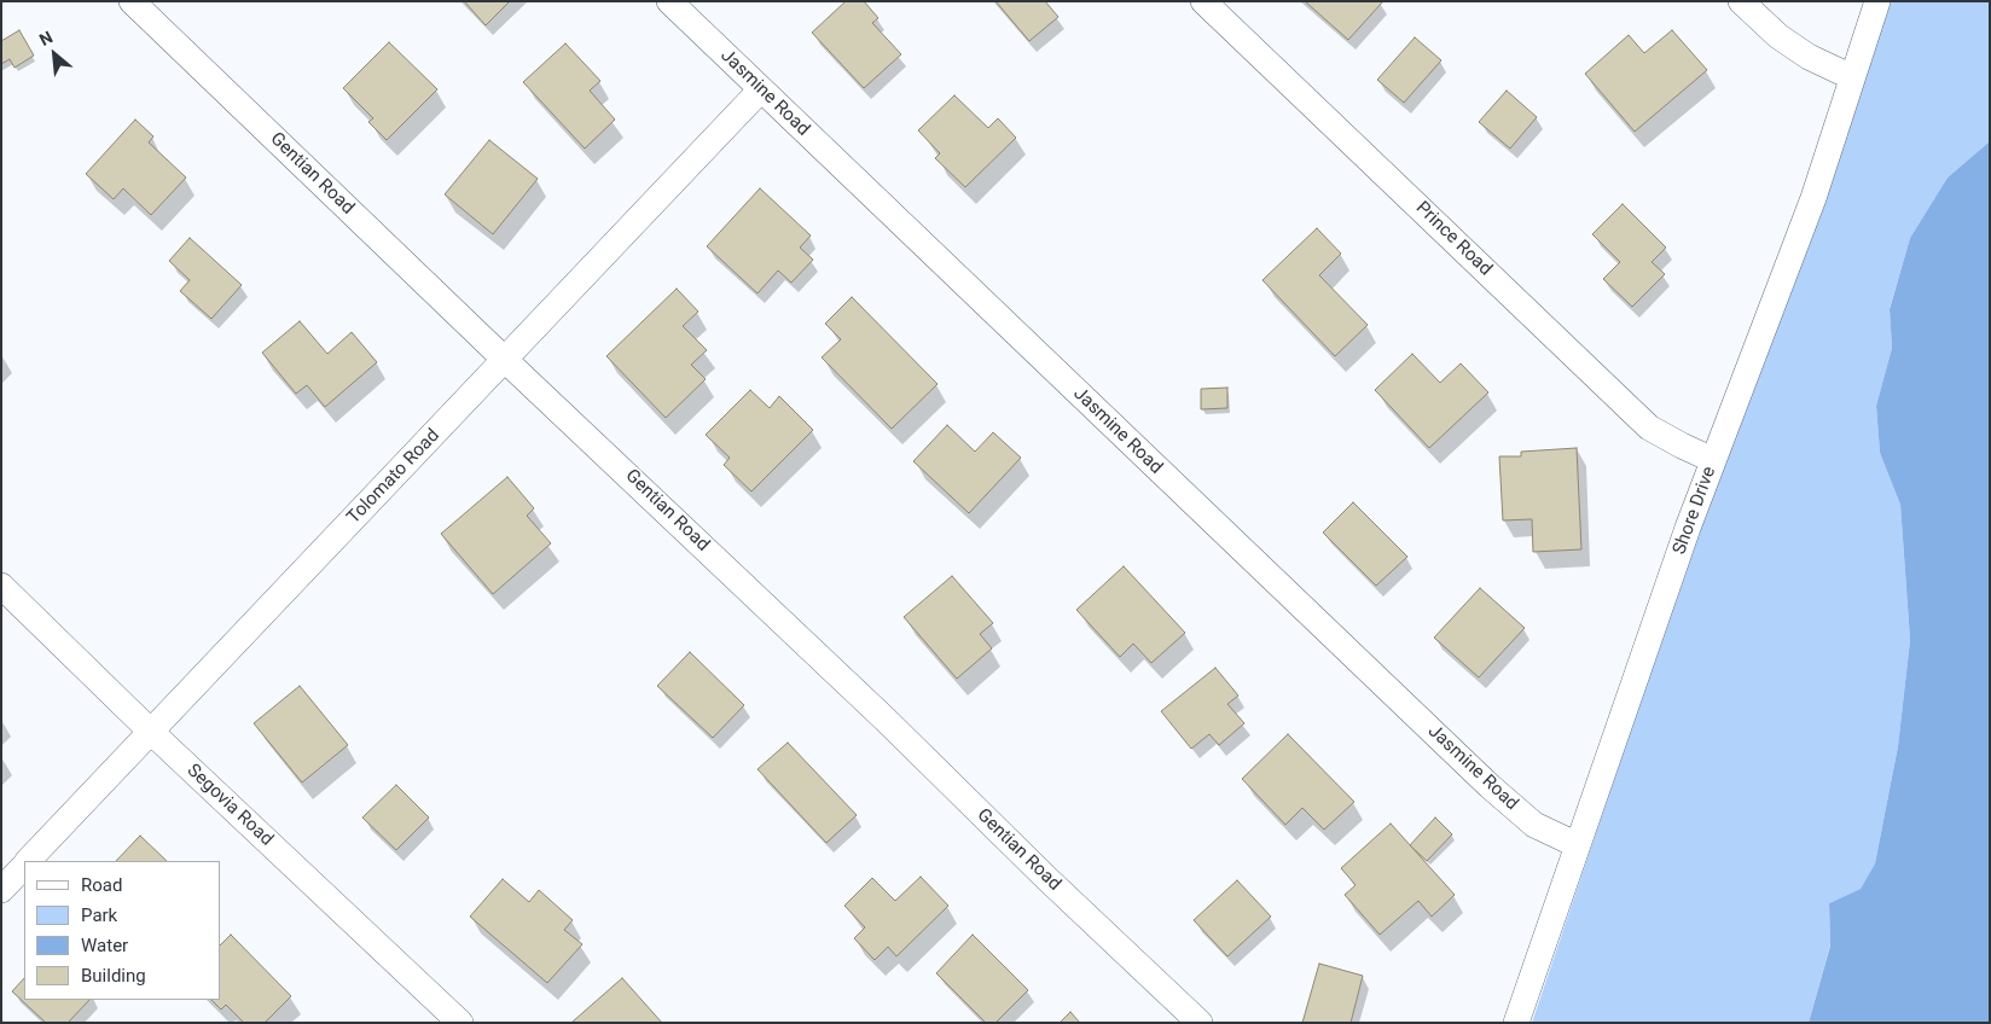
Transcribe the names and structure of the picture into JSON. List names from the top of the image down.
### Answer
{
  "streets": {
    "street": [
      "Jasmine Road",
      "Gentian Road",
      "Prince Road",
      "Tolomato Road",
      "Shore Drive",
      "Segovia Road"
    ]
  },
  "crossings": [
    ["Jasmine Road", "Tolomato Road"],
    ["Jasmine Road", "Shore Drive"],
    ["Gentian Road", "Tolomato Road"],
    ["Prince Road", "Shore Drive"],
    ["Tolomato Road", "Segovia Road"]
  ],
  "legend": [
    "Road",
    "Park",
    "Water",
    "Building"
  ],
  "north": "top left"
}
